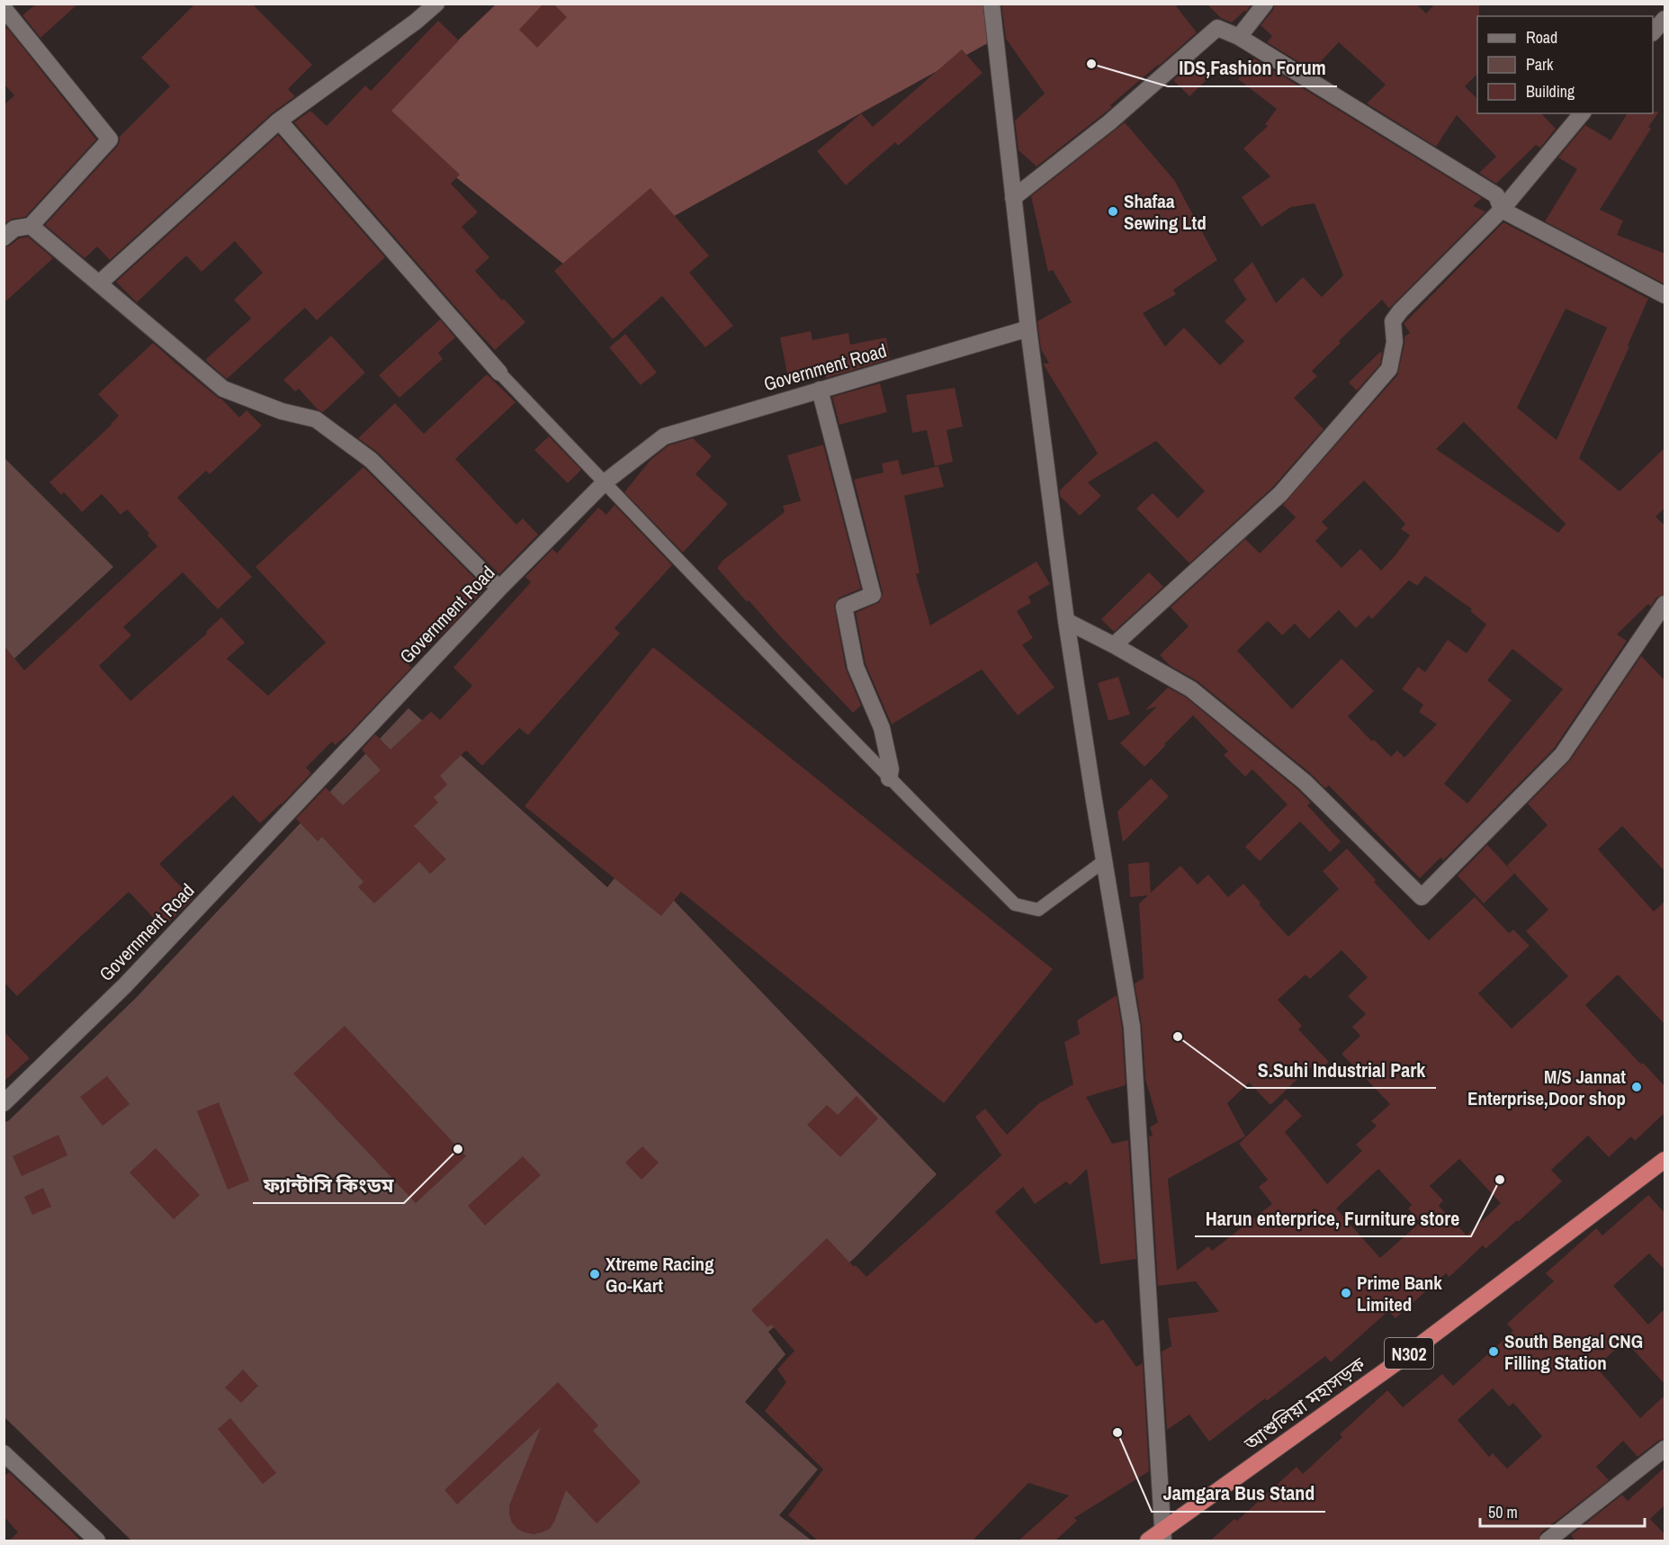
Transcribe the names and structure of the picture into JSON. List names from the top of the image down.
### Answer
{
  "streets": {
    "highway": ["N302", "আশুলিয়া মহাসড়ক"],
    "street": ["Government Road"]
  },
  "places": [
    "IDS,Fashion Forum",
    "Shafaa Sewing Ltd",
    "S.Suhi Industrial Park",
    "M/S Jannat Enterprise,Door shop",
    "ফ্যান্টাসি কিংডম",
    "Harun enterprice, Furniture store",
    "Xtreme Racing Go-Kart",
    "Prime Bank Limited",
    "South Bengal CNG Filling Station",
    "Jamgara Bus Stand"
  ],
  "legend": ["Road", "Park", "Building"],
  "scale_bar": "50 m"
}
